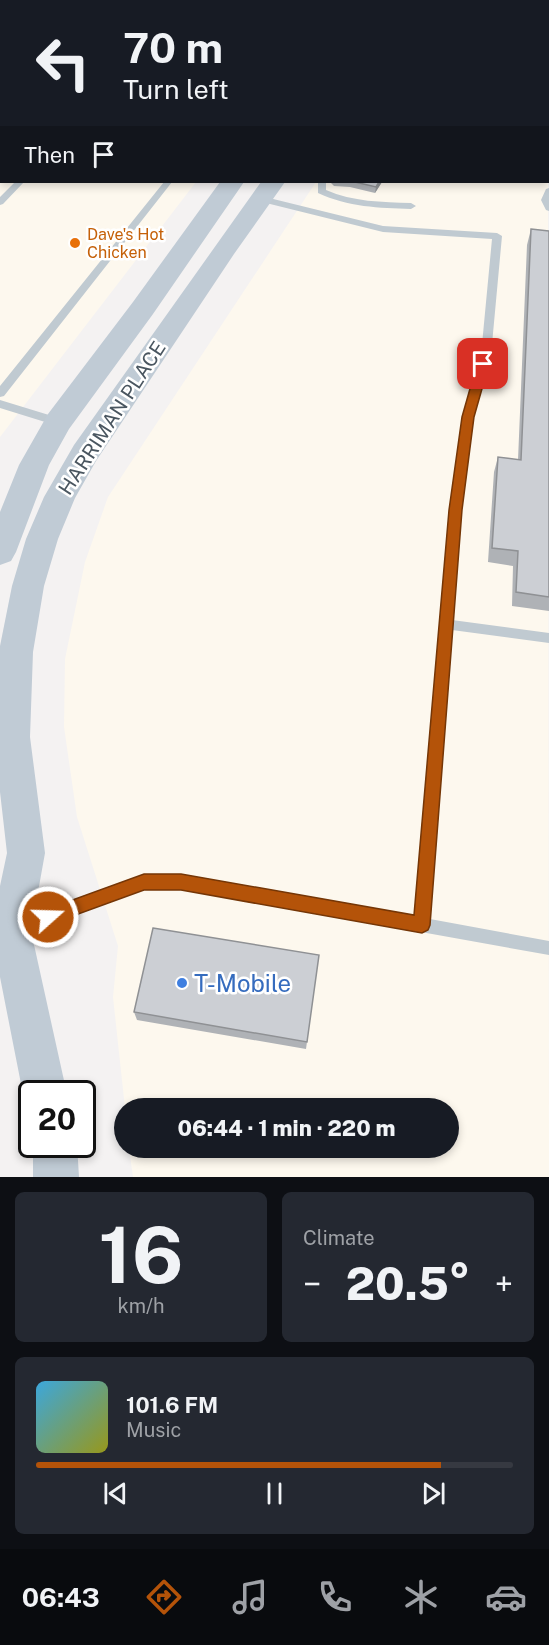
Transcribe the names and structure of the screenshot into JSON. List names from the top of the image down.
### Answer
{
  "streets": {
    "street": ["HARRIMAN PLACE"]
  },
  "places": ["Dave's Hot Chicken", "T-Mobile"],
  "page": {
    "turn": ["70 m", "Turn left"],
    "then": "Then",
    "limit": "20",
    "trip": "06:44 · 1 min · 220 m",
    "tile": [
      ["16", "km/h"],
      "Climate"
    ],
    "heat": ["−", "20.5°", "+"],
    "song": ["101.6 FM", "Music"],
    "tabs": "06:43"
  }
}
